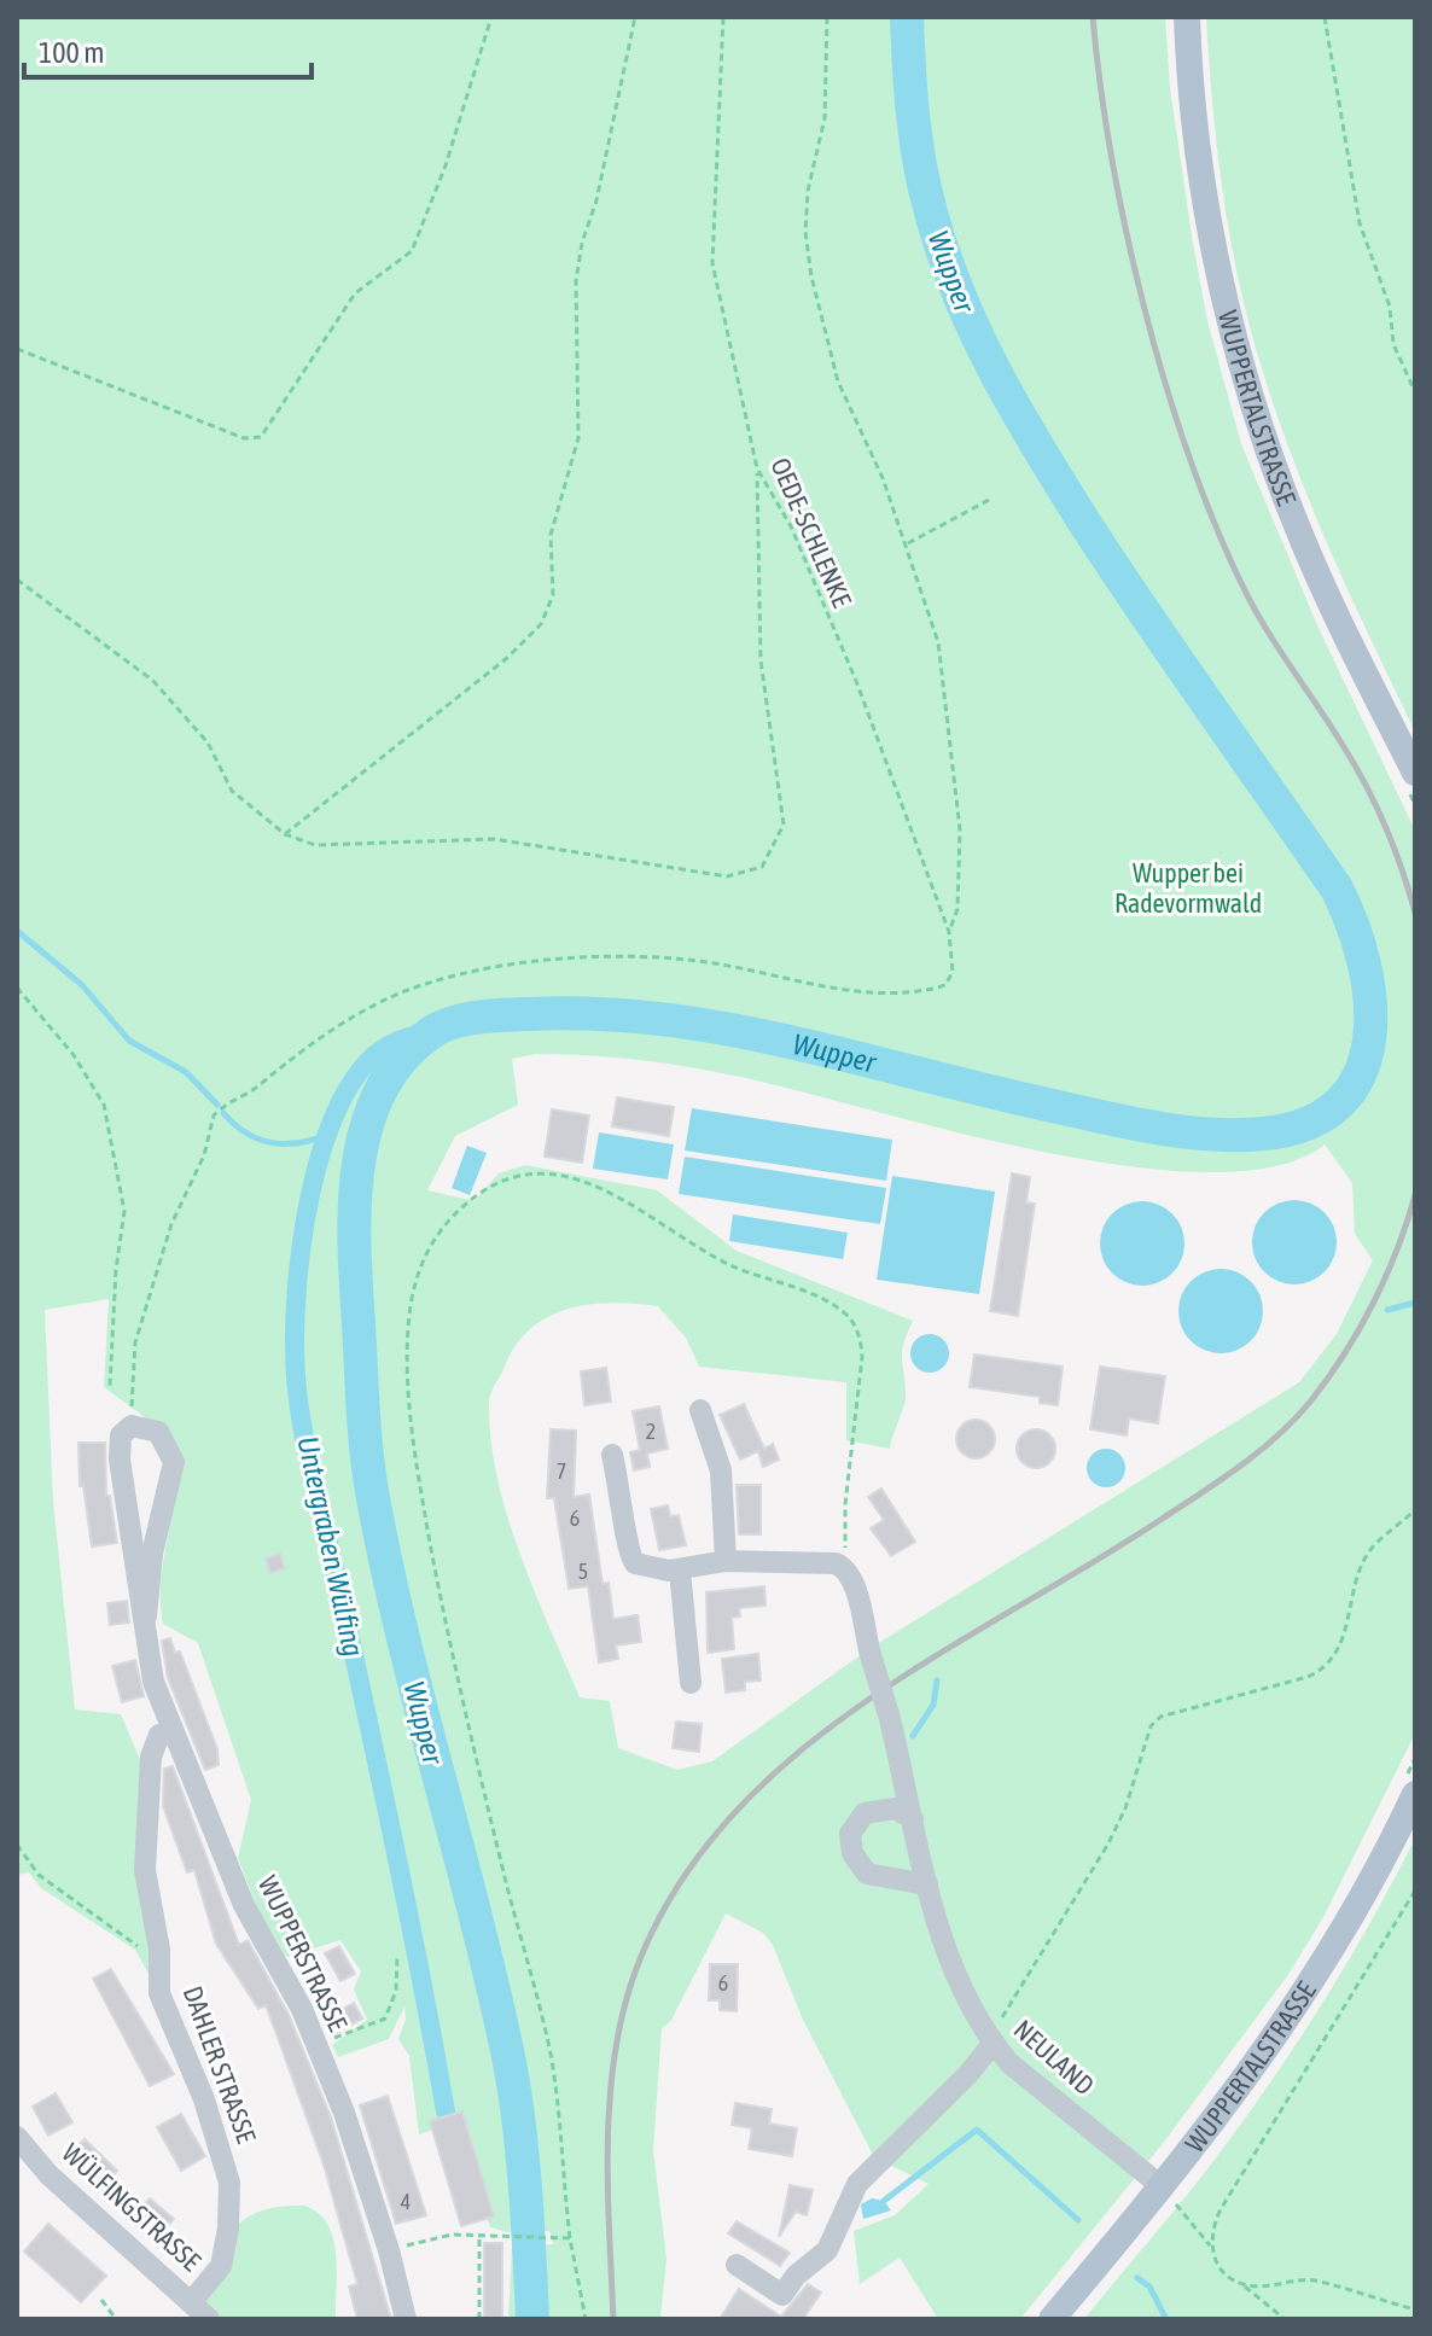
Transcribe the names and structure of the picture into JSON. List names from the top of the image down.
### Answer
{
  "streets": {
    "main road": ["WUPPERTALSTRASSE"],
    "street": [
      "WUPPERSTRASSE",
      "NEULAND",
      "DAHLER STRASSE",
      "WÜLFINGSTRASSE"
    ],
    "path": ["OEDE-SCHLENKE"]
  },
  "crossings": [
    ["WUPPERTALSTRASSE", "NEULAND"],
    ["WUPPERSTRASSE", "DAHLER STRASSE"],
    ["DAHLER STRASSE", "WÜLFINGSTRASSE"]
  ],
  "water": ["Wupper", "Untergraben Wülfing"],
  "parks": ["Wupper bei Radevormwald"],
  "house_numbers": [
    "2",
    "7",
    "6",
    "5",
    "6",
    "4"
  ],
  "scale_bar": "100 m"
}
